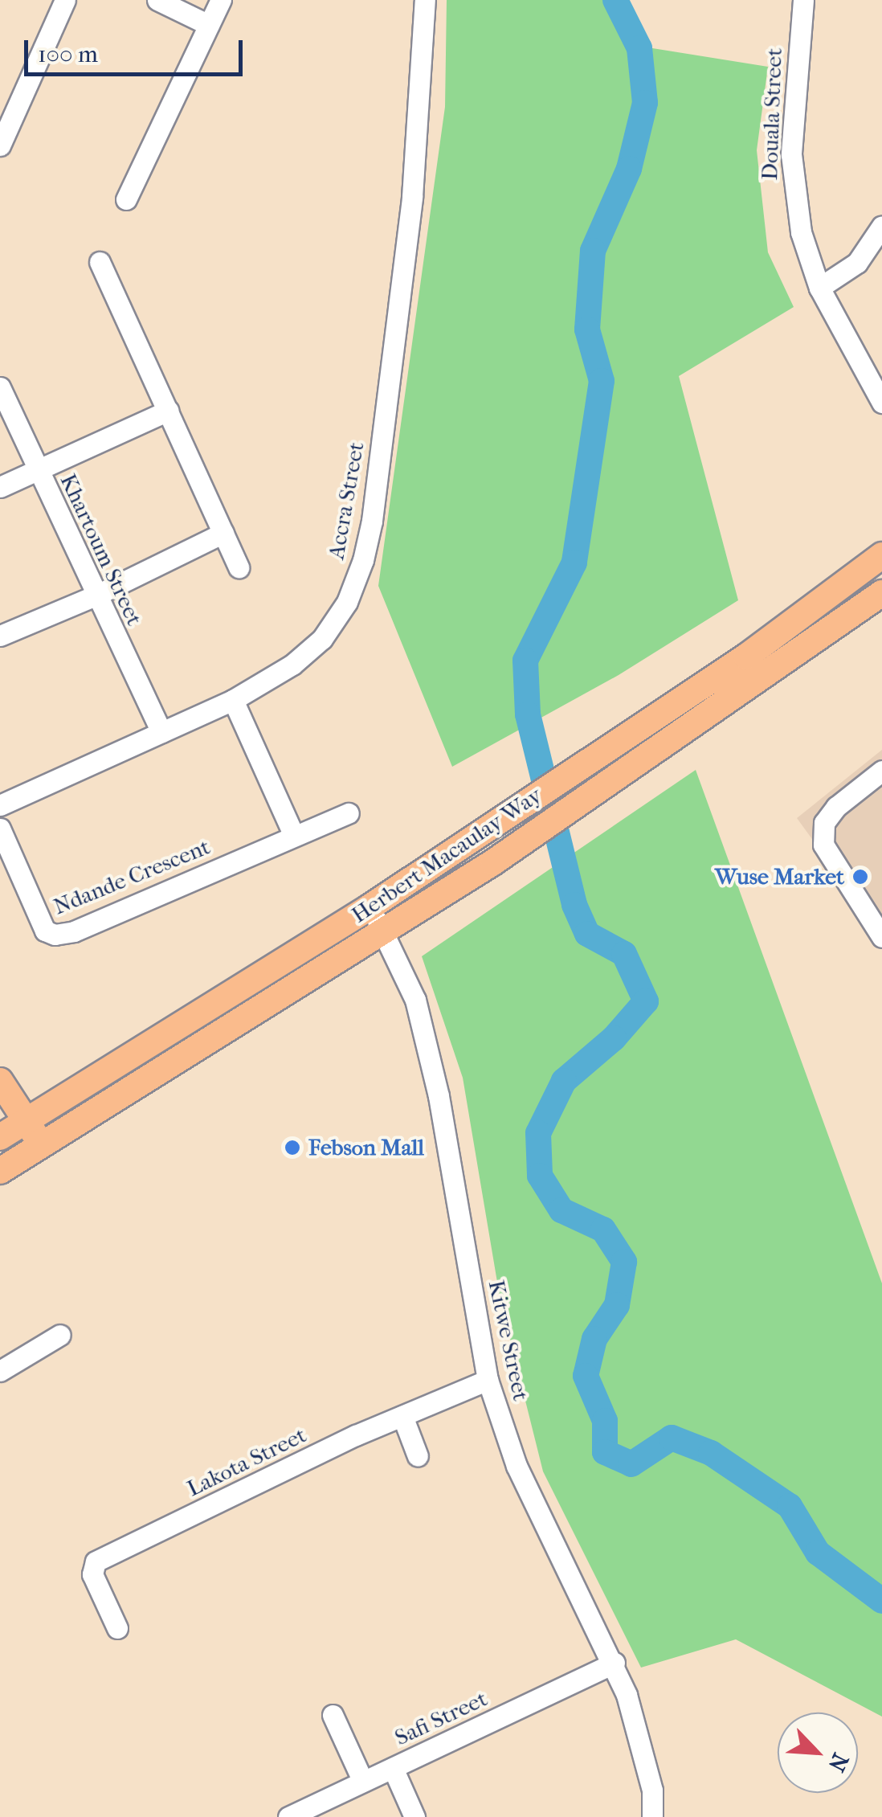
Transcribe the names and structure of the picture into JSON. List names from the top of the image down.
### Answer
{
  "streets": {
    "main road": ["Herbert Macaulay Way"],
    "street": [
      "Douala Street",
      "Accra Street",
      "Khartoum Street",
      "Ndande Crescent",
      "Kitwe Street",
      "Lakota Street",
      "Safi Street"
    ]
  },
  "crossings": [
    ["Accra Street", "Khartoum Street"],
    ["Herbert Macaulay Way", "Kitwe Street"],
    ["Kitwe Street", "Lakota Street"],
    ["Kitwe Street", "Safi Street"]
  ],
  "places": ["Wuse Market", "Febson Mall"],
  "scale_bar": "100 m",
  "north": "bottom right"
}
